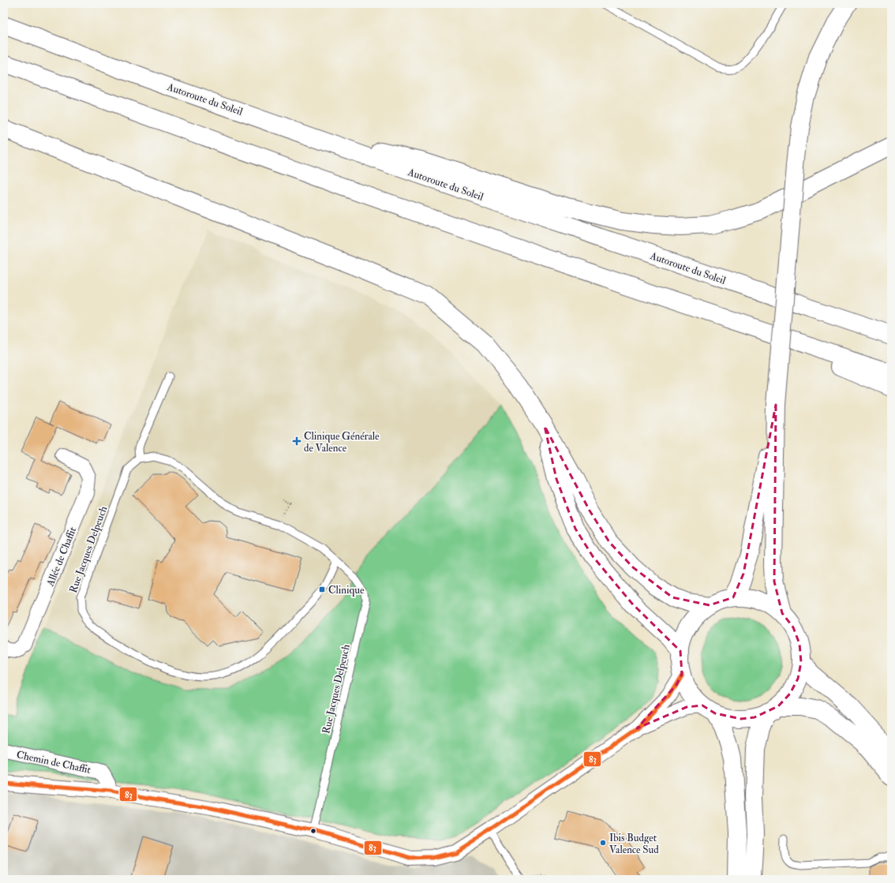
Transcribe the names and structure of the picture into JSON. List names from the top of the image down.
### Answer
{
  "streets": {
    "main road": ["Autoroute du Soleil"],
    "street": ["Allée de Chaffit", "Chemin de Chaffit"],
    "lane": ["Rue Jacques Delpeuch"]
  },
  "places": {
    "health": ["Clinique Générale de Valence"],
    "transit": ["Clinique"],
    "other": ["Ibis Budget Valence Sud"]
  },
  "lines": ["transit line 83"]
}
